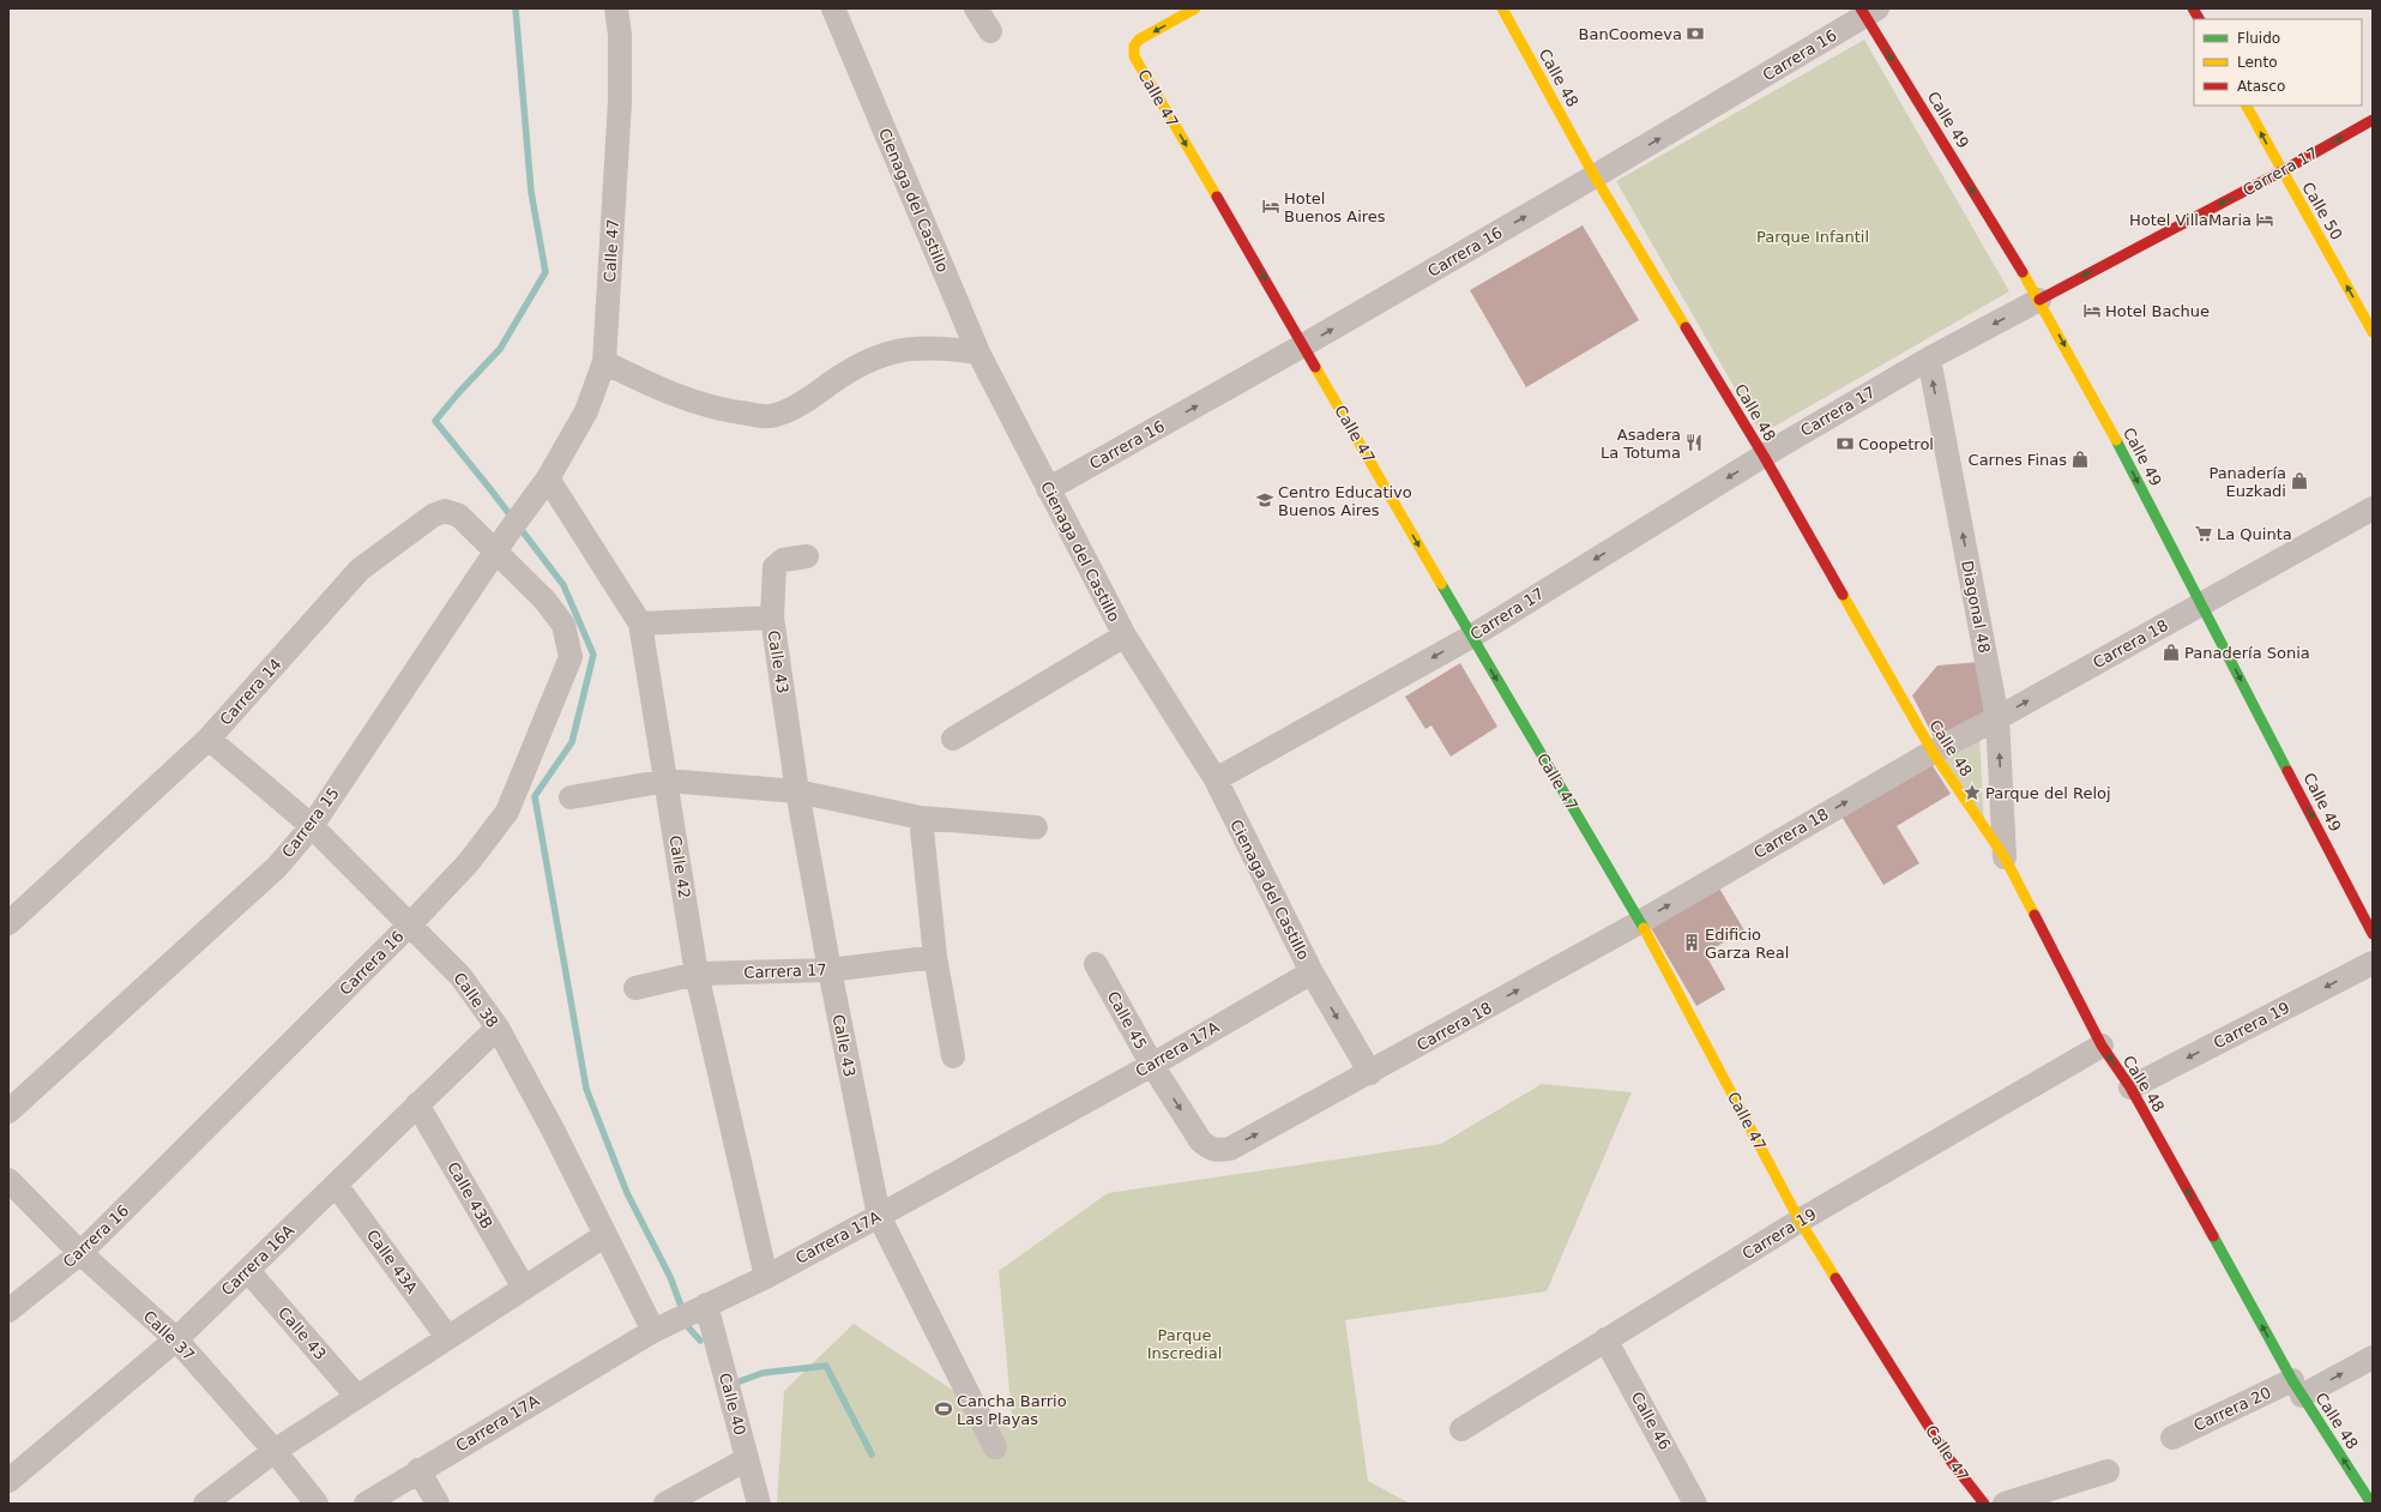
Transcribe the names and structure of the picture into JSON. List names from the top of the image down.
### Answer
{
  "streets": {
    "street": [
      "Carrera 16",
      "Calle 48",
      "Calle 47",
      "Calle 49",
      "Carrera 17",
      "Cienaga del Castillo",
      "Calle 50",
      "Diagonal 48",
      "Carrera 18",
      "Calle 43",
      "Carrera 14",
      "Carrera 15",
      "Calle 42",
      "Calle 38",
      "Calle 45",
      "Carrera 19",
      "Carrera 17A",
      "Calle 43B",
      "Carrera 16A",
      "Calle 43A",
      "Calle 37",
      "Calle 40",
      "Carrera 20",
      "Calle 46"
    ]
  },
  "crossings": [
    ["Carrera 16", "Calle 48"],
    ["Carrera 16", "Calle 47"],
    ["Carrera 16", "Calle 49"],
    ["Carrera 16", "Cienaga del Castillo"],
    ["Carrera 16", "Carrera 14"],
    ["Carrera 16", "Carrera 15"],
    ["Carrera 16", "Calle 38"],
    ["Carrera 16", "Calle 37"],
    ["Calle 48", "Carrera 17"],
    ["Calle 48", "Diagonal 48"],
    ["Calle 48", "Carrera 18"],
    ["Calle 48", "Carrera 19"],
    ["Calle 48", "Carrera 20"],
    ["Calle 47", "Carrera 17"],
    ["Calle 47", "Carrera 18"],
    ["Calle 47", "Carrera 15"],
    ["Calle 47", "Calle 42"],
    ["Calle 47", "Carrera 19"],
    ["Calle 49", "Carrera 17"],
    ["Calle 49", "Carrera 18"],
    ["Carrera 17", "Cienaga del Castillo"],
    ["Carrera 17", "Calle 50"],
    ["Carrera 17", "Diagonal 48"],
    ["Carrera 17", "Calle 43"],
    ["Carrera 17", "Calle 42"],
    ["Cienaga del Castillo", "Carrera 18"],
    ["Cienaga del Castillo", "Carrera 17A"],
    ["Diagonal 48", "Carrera 18"],
    ["Carrera 18", "Calle 45"],
    ["Calle 43", "Carrera 17A"],
    ["Calle 43", "Carrera 16A"],
    ["Carrera 14", "Carrera 15"],
    ["Carrera 14", "Calle 38"],
    ["Carrera 15", "Calle 42"],
    ["Carrera 15", "Calle 38"],
    ["Calle 42", "Carrera 17A"],
    ["Calle 38", "Carrera 17A"],
    ["Calle 38", "Carrera 16A"],
    ["Calle 45", "Carrera 17A"],
    ["Carrera 19", "Calle 46"],
    ["Carrera 17A", "Calle 40"],
    ["Calle 43B", "Carrera 16A"],
    ["Carrera 16A", "Calle 43A"],
    ["Carrera 16A", "Calle 37"]
  ],
  "one_way": [
    "Carrera 16",
    "Calle 47",
    "Calle 49",
    "Carrera 17",
    "Calle 50",
    "Diagonal 48",
    "Carrera 18",
    "Calle 45",
    "Carrera 20"
  ],
  "parks": ["Parque Infantil", "Parque Inscredial"],
  "places": {
    "bank": ["BanCoomeva", "Coopetrol"],
    "hotel": ["Hotel Buenos Aires", "Hotel VillaMaria", "Hotel Bachue"],
    "restaurant": ["Asadera La Totuma"],
    "shop": ["Carnes Finas", "Panadería Euzkadi", "Panadería Sonia"],
    "school or university": ["Centro Educativo Buenos Aires"],
    "supermarket": ["La Quinta"],
    "place": ["Parque del Reloj"],
    "building": ["Edificio Garza Real"],
    "sports": ["Cancha Barrio Las Playas"]
  },
  "legend": ["Fluido", "Lento", "Atasco"]
}
